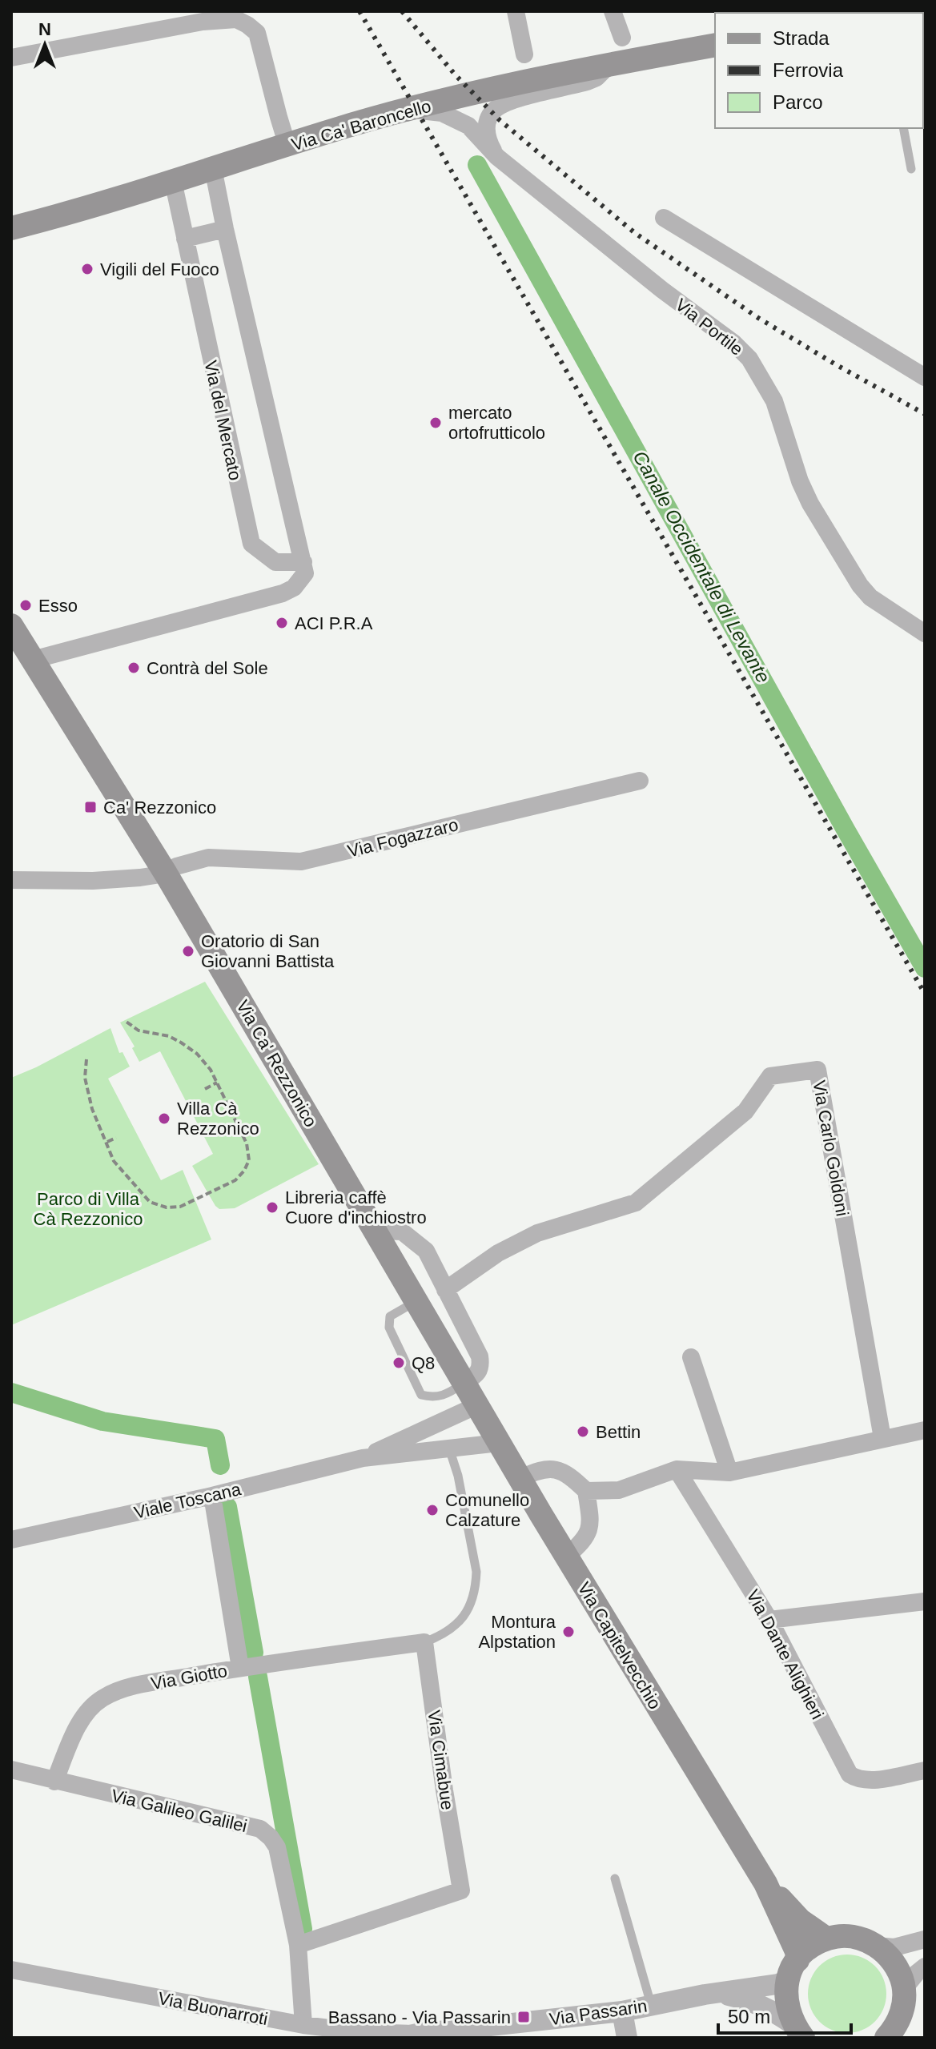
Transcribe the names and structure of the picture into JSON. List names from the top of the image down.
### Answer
{
  "streets": {
    "main road": ["Via Ca' Baroncello", "Via Ca' Rezzonico", "Via Capitelvecchio"],
    "street": [
      "Via Portile",
      "Via del Mercato",
      "Via Fogazzaro",
      "Via Carlo Goldoni",
      "Viale Toscana",
      "Via Dante Alighieri",
      "Via Giotto",
      "Via Cimabue",
      "Via Galileo Galilei",
      "Via Buonarroti",
      "Via Passarin"
    ]
  },
  "crossings": [
    ["Via Ca' Baroncello", "Via Portile"],
    ["Via Ca' Baroncello", "Via del Mercato"],
    ["Via Fogazzaro", "Via Ca' Rezzonico"],
    ["Via Ca' Rezzonico", "Viale Toscana"],
    ["Via Ca' Rezzonico", "Via Capitelvecchio"],
    ["Viale Toscana", "Via Capitelvecchio"],
    ["Viale Toscana", "Via Giotto"],
    ["Via Capitelvecchio", "Via Passarin"],
    ["Via Giotto", "Via Galileo Galilei"],
    ["Via Cimabue", "Via Galileo Galilei"],
    ["Via Galileo Galilei", "Via Buonarroti"],
    ["Via Buonarroti", "Via Passarin"]
  ],
  "water": ["Canale Occidentale di Levante"],
  "parks": ["Parco di Villa Cà Rezzonico"],
  "places": {
    "other": [
      "Vigili del Fuoco",
      "mercato ortofrutticolo",
      "Esso",
      "ACI P.R.A",
      "Contrà del Sole",
      "Oratorio di San Giovanni Battista",
      "Villa Cà Rezzonico",
      "Libreria caffè Cuore d'inchiostro",
      "Q8",
      "Bettin",
      "Comunello Calzature",
      "Montura Alpstation"
    ],
    "transit": ["Ca' Rezzonico", "Bassano - Via Passarin"]
  },
  "legend": ["Strada", "Ferrovia", "Parco"],
  "scale_bar": "50 m",
  "north": "top"
}
